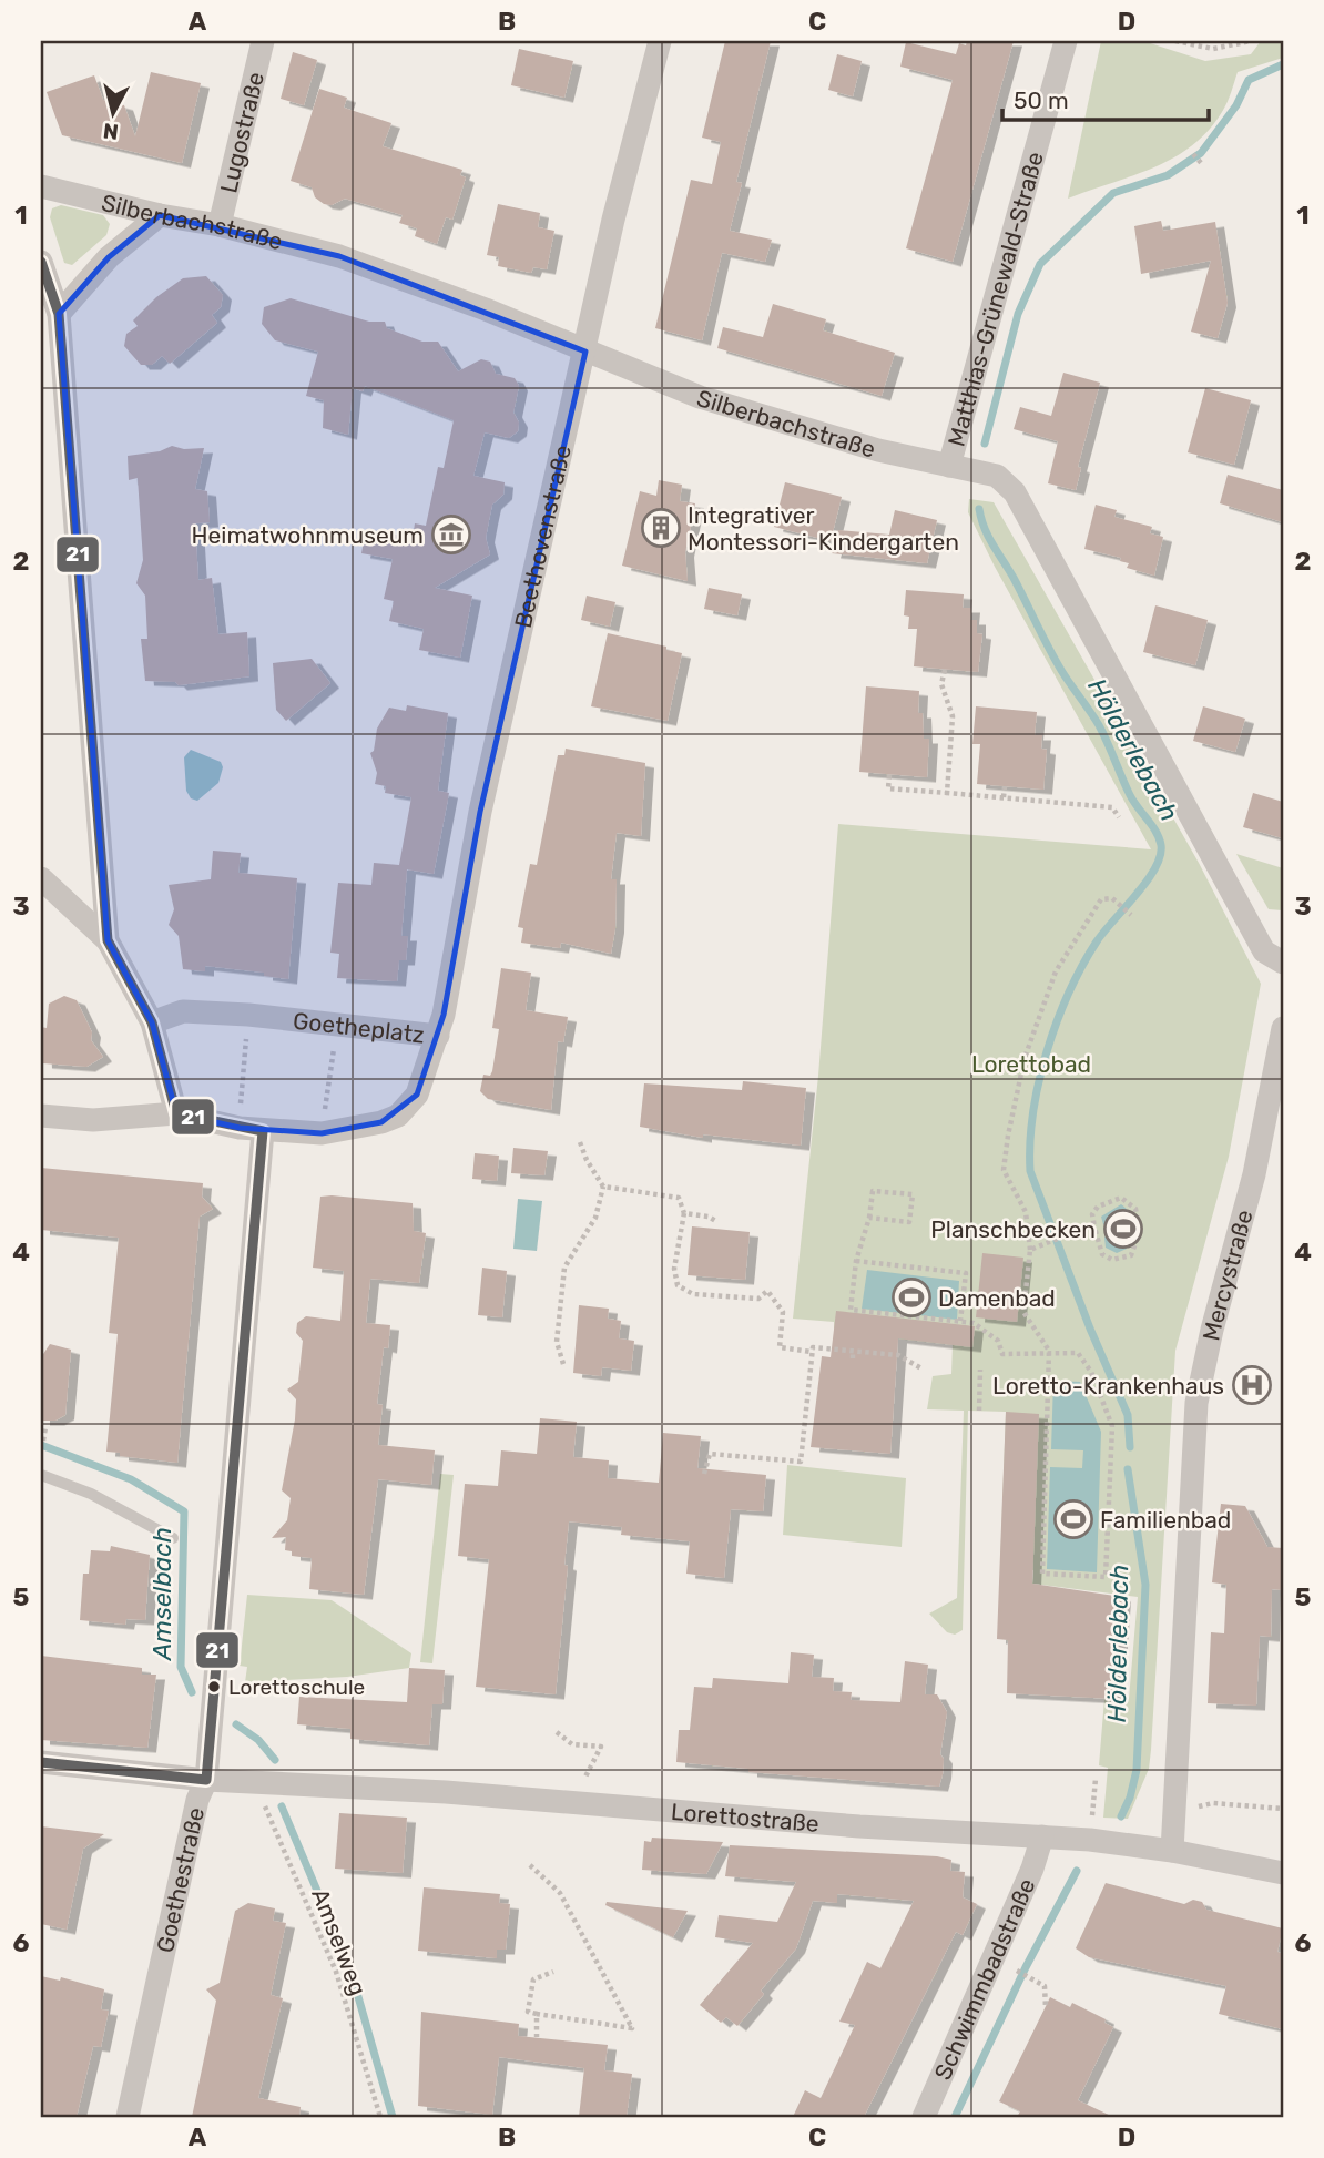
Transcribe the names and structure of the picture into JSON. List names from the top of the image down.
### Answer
{
  "streets": {
    "street": [
      "Lugostraße",
      "Silberbachstraße",
      "Matthias-Grünewald-Straße",
      "Beethovenstraße",
      "Goetheplatz",
      "Mercystraße",
      "Lorettostraße",
      "Goethestraße",
      "Schwimmbadstraße"
    ],
    "path": ["Amselweg"]
  },
  "crossings": [
    ["Lugostraße", "Silberbachstraße"],
    ["Silberbachstraße", "Matthias-Grünewald-Straße"],
    ["Silberbachstraße", "Beethovenstraße"],
    ["Beethovenstraße", "Goetheplatz"],
    ["Goetheplatz", "Goethestraße"],
    ["Mercystraße", "Lorettostraße"],
    ["Lorettostraße", "Goethestraße"],
    ["Lorettostraße", "Amselweg"],
    ["Lorettostraße", "Schwimmbadstraße"]
  ],
  "water": ["Hölderlebach", "Amselbach"],
  "parks": ["Lorettobad"],
  "places": {
    "building": ["Integrativer Montessori-Kindergarten"],
    "museum": ["Heimatwohnmuseum"],
    "sports": ["Planschbecken", "Damenbad", "Familienbad"],
    "hospital": ["Loretto-Krankenhaus"],
    "other": ["Lorettoschule"]
  },
  "lines": ["transit line 21"],
  "scale_bar": "50 m",
  "north": "bottom",
  "grid": {
    "columns": [
      "A",
      "B",
      "C",
      "D"
    ],
    "rows": [
      "1",
      "2",
      "3",
      "4",
      "5",
      "6"
    ]
  }
}
